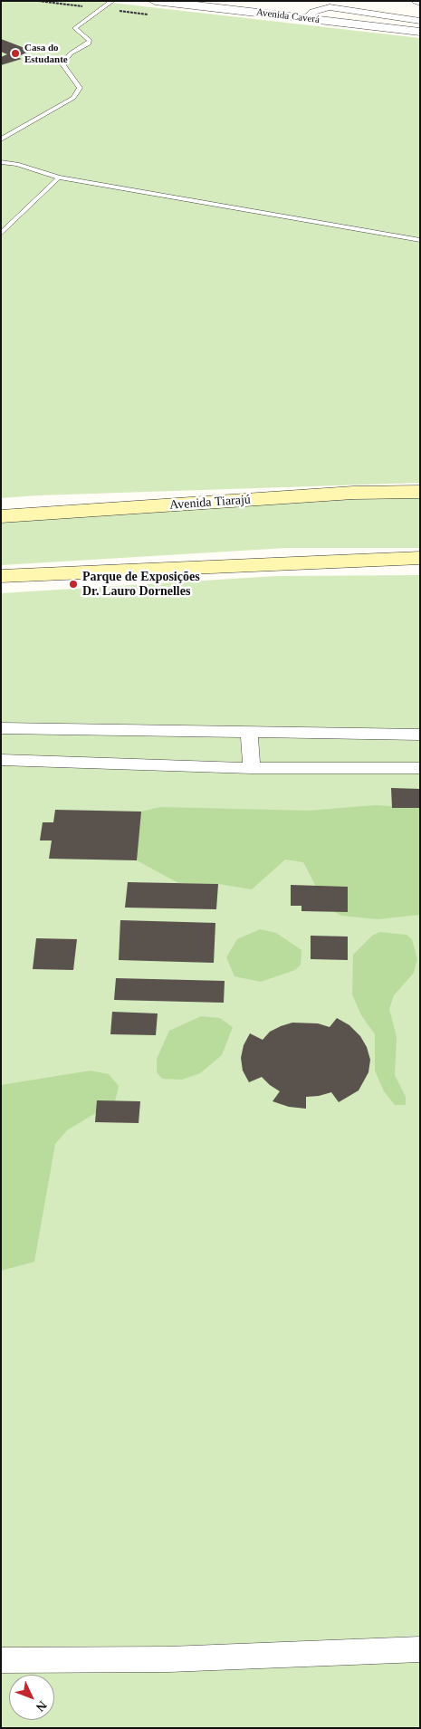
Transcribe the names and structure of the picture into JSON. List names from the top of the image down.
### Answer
{
  "streets": {
    "main road": ["Avenida Tiarajú"],
    "street": ["Avenida Caverá"]
  },
  "places": ["Casa do Estudante", "Parque de Exposições Dr. Lauro Dornelles"],
  "north": "bottom right"
}
